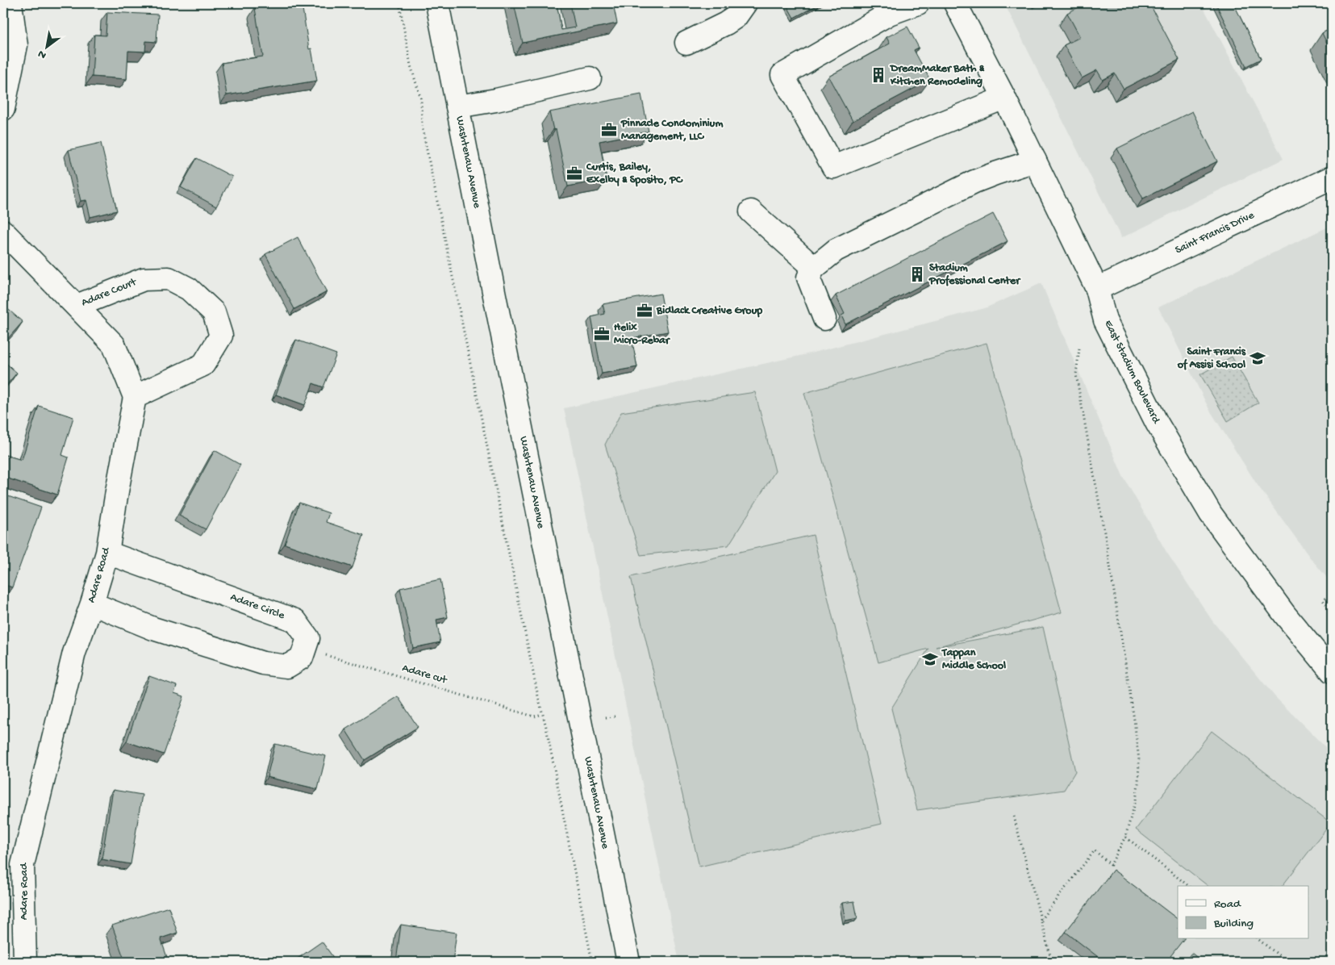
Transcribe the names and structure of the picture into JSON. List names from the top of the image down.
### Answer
{
  "streets": {
    "street": [
      "Washtenaw Avenue",
      "Saint Francis Drive",
      "Adare Court",
      "East Stadium Boulevard",
      "Adare Road",
      "Adare Circle"
    ],
    "path": ["Adare cut"]
  },
  "crossings": [
    ["Saint Francis Drive", "East Stadium Boulevard"],
    ["Adare Court", "Adare Road"],
    ["Adare Road", "Adare Circle"],
    ["Adare Circle", "Adare cut"]
  ],
  "places": {
    "building": ["DreamMaker Bath & Kitchen Remodeling", "Stadium Professional Center"],
    "office": [
      "Pinnacle Condominium Management, LLC",
      "Curtis, Bailey, Exelby & Sposito, PC",
      "Bidlack Creative Group",
      "Helix Micro-Rebar"
    ],
    "school or university": ["Saint Francis of Assisi School", "Tappan Middle School"]
  },
  "legend": ["Road", "Building"],
  "north": "bottom left"
}
